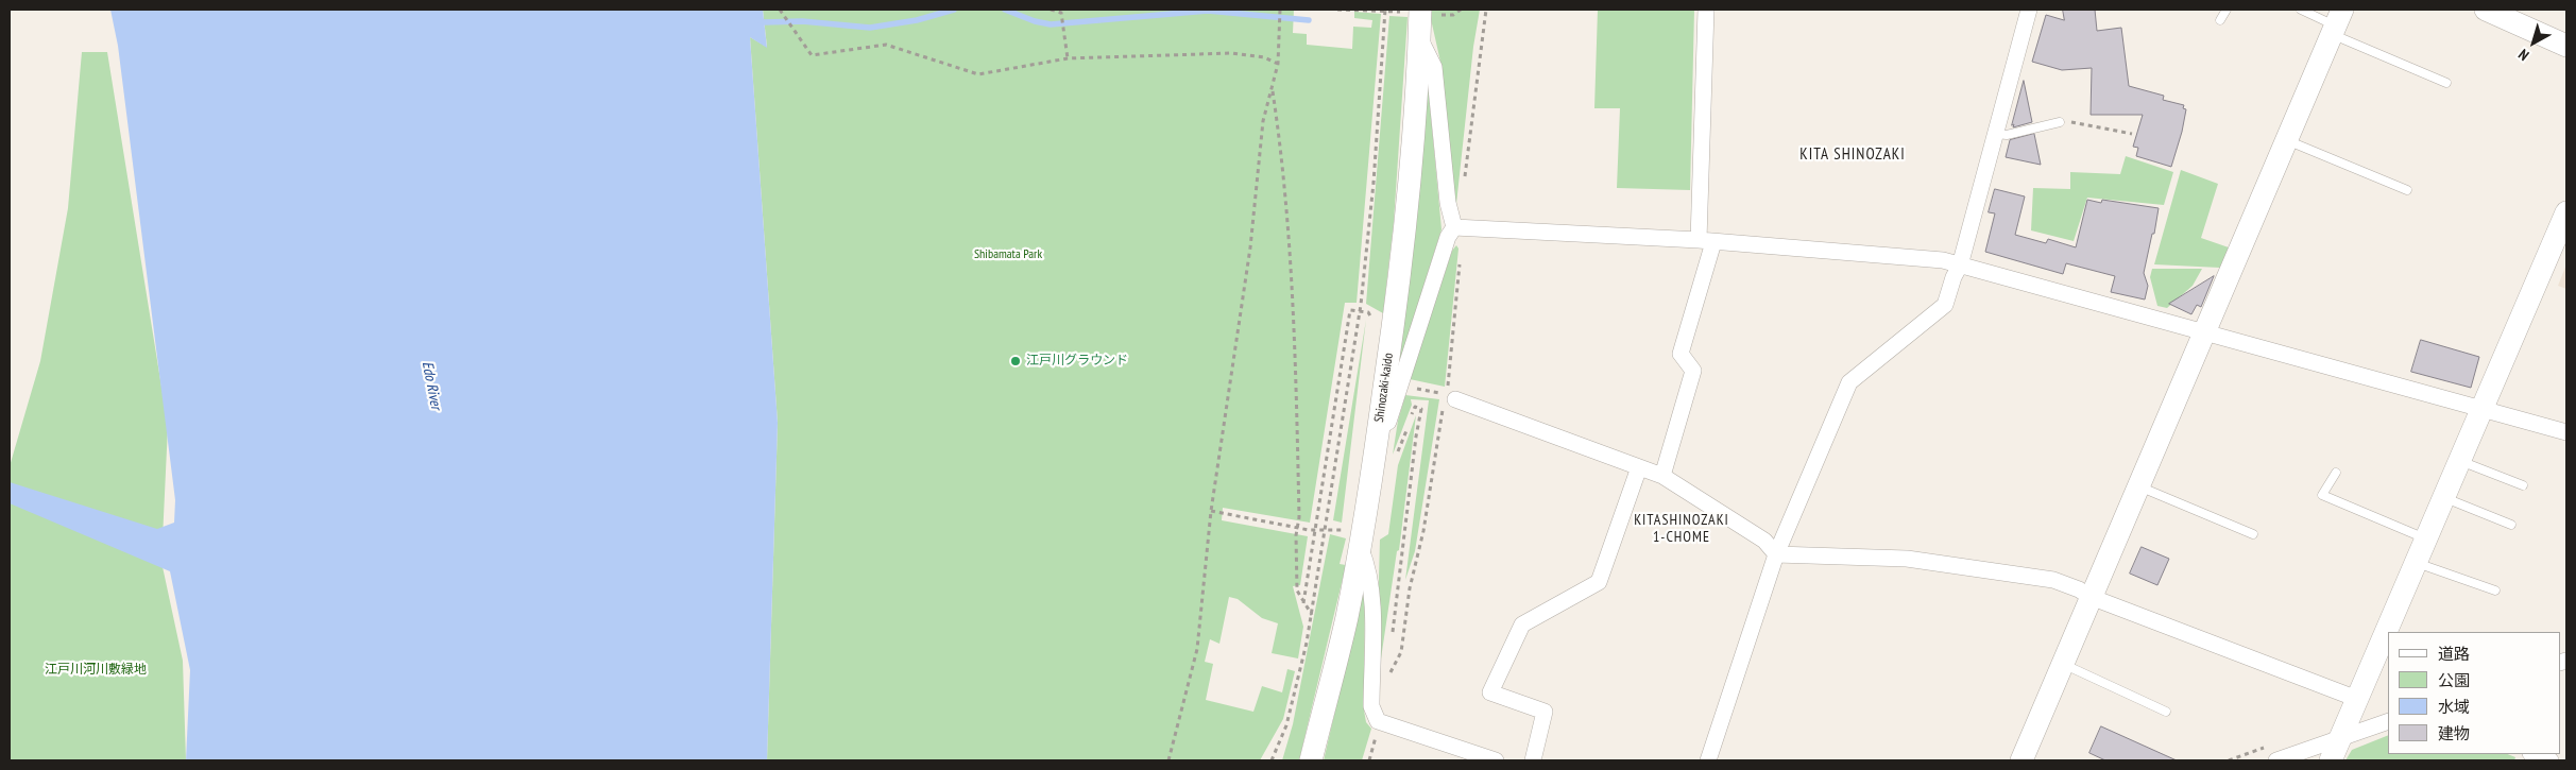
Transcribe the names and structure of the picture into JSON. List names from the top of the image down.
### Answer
{
  "streets": {
    "street": ["Shinozaki-kaido"]
  },
  "districts": ["KITA SHINOZAKI", "KITASHINOZAKI 1-CHOME"],
  "water": ["Edo River"],
  "parks": ["Shibamata Park", "江戸川河川敷緑地"],
  "places": ["江戸川グラウンド"],
  "legend": [
    "道路",
    "公園",
    "水域",
    "建物"
  ],
  "north": "bottom left"
}
